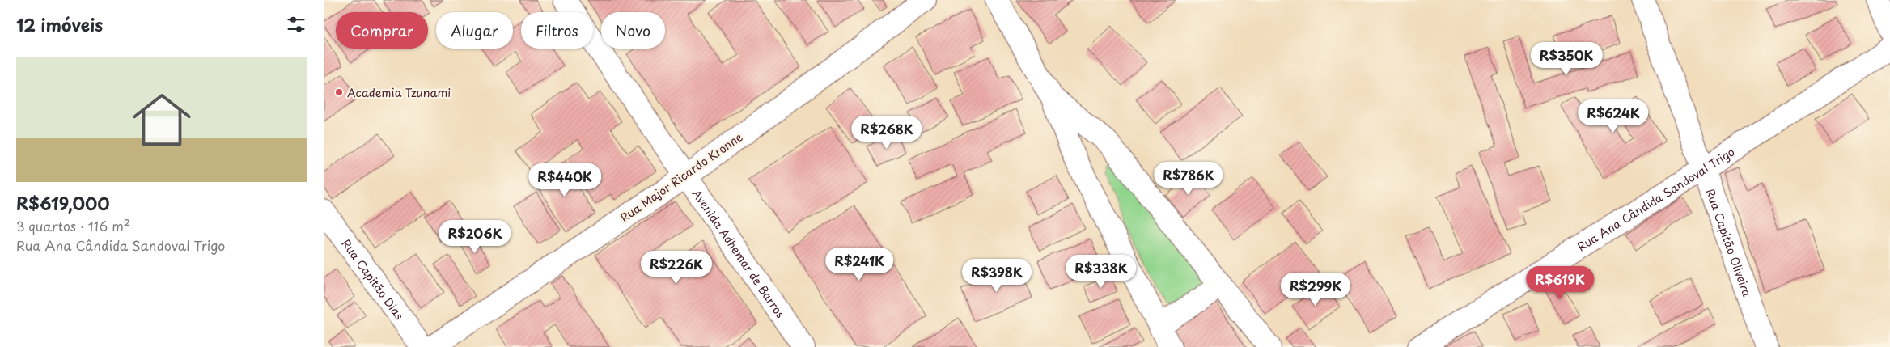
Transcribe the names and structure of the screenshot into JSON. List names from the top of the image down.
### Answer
{
  "streets": {
    "street": [
      "Rua Major Ricardo Kronne",
      "Rua Ana Cândida Sandoval Trigo",
      "Rua Capitão Oliveira",
      "Avenida Adhemar de Barros",
      "Rua Capitão Dias"
    ]
  },
  "crossings": [
    ["Rua Major Ricardo Kronne", "Avenida Adhemar de Barros"],
    ["Rua Ana Cândida Sandoval Trigo", "Rua Capitão Oliveira"]
  ],
  "places": ["Academia Tzunami"],
  "page": {
    "heading": "12 imóveis",
    "chip": [
      "Comprar",
      "Alugar",
      "Filtros",
      "Novo"
    ],
    "price": [
      "R$350K",
      "R$624K",
      "R$268K",
      "R$786K",
      "R$440K",
      "R$206K",
      "R$241K",
      "R$226K",
      "R$338K",
      "R$398K",
      "R$619K",
      "R$299K"
    ],
    "list": [
      {
        "name": "R$619,000",
        "note": "3 quartos · 116 m² · Rua Ana Cândida Sandoval Trigo"
      }
    ]
  }
}
